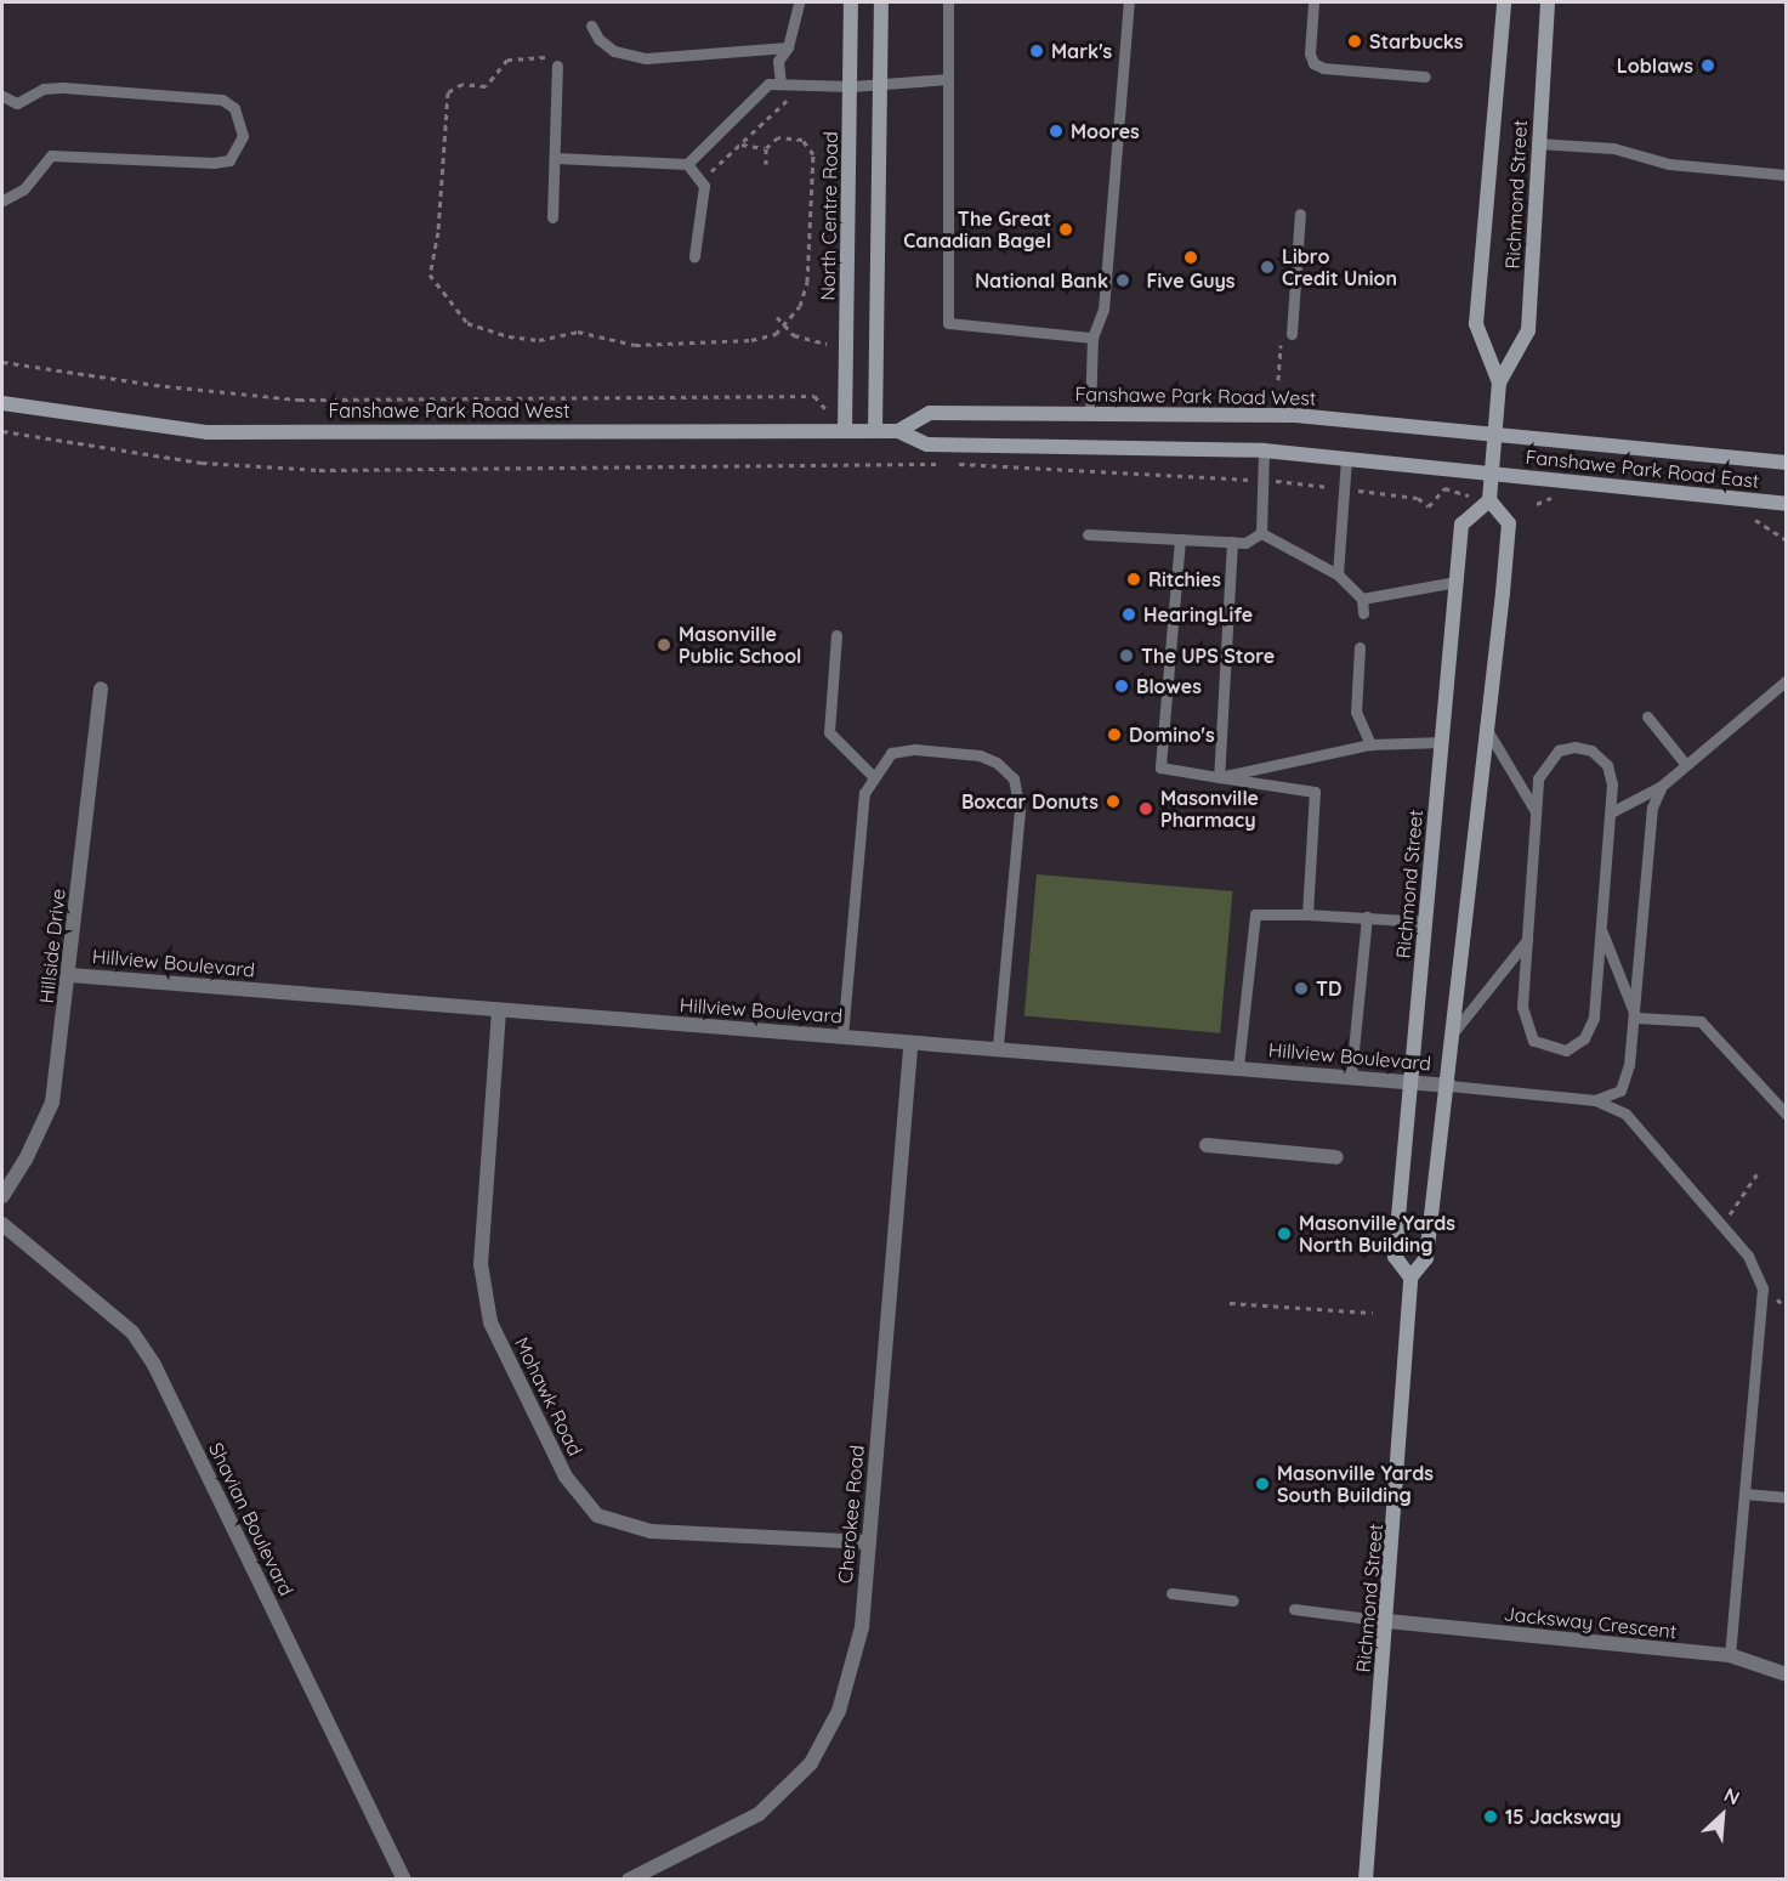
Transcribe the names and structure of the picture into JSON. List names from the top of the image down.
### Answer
{
  "streets": {
    "main road": [
      "Richmond Street",
      "North Centre Road",
      "Fanshawe Park Road West",
      "Fanshawe Park Road East"
    ],
    "street": [
      "Hillside Drive",
      "Hillview Boulevard",
      "Mohawk Road",
      "Cherokee Road",
      "Shavian Boulevard",
      "Jacksway Crescent"
    ]
  },
  "crossings": [
    ["Richmond Street", "Fanshawe Park Road West"],
    ["Richmond Street", "Fanshawe Park Road East"],
    ["Richmond Street", "Hillview Boulevard"],
    ["Richmond Street", "Jacksway Crescent"],
    ["North Centre Road", "Fanshawe Park Road West"],
    ["Fanshawe Park Road West", "Fanshawe Park Road East"],
    ["Hillside Drive", "Hillview Boulevard"],
    ["Hillview Boulevard", "Mohawk Road"],
    ["Hillview Boulevard", "Cherokee Road"],
    ["Mohawk Road", "Cherokee Road"]
  ],
  "places": [
    "Starbucks",
    "Mark's",
    "Loblaws",
    "Moores",
    "The Great Canadian Bagel",
    "Five Guys",
    "Libro Credit Union",
    "National Bank",
    "Ritchies",
    "HearingLife",
    "Masonville Public School",
    "The UPS Store",
    "Blowes",
    "Domino's",
    "Boxcar Donuts",
    "Masonville Pharmacy",
    "TD",
    "Masonville Yards North Building",
    "Masonville Yards South Building",
    "15 Jacksway"
  ],
  "north": "top right"
}
